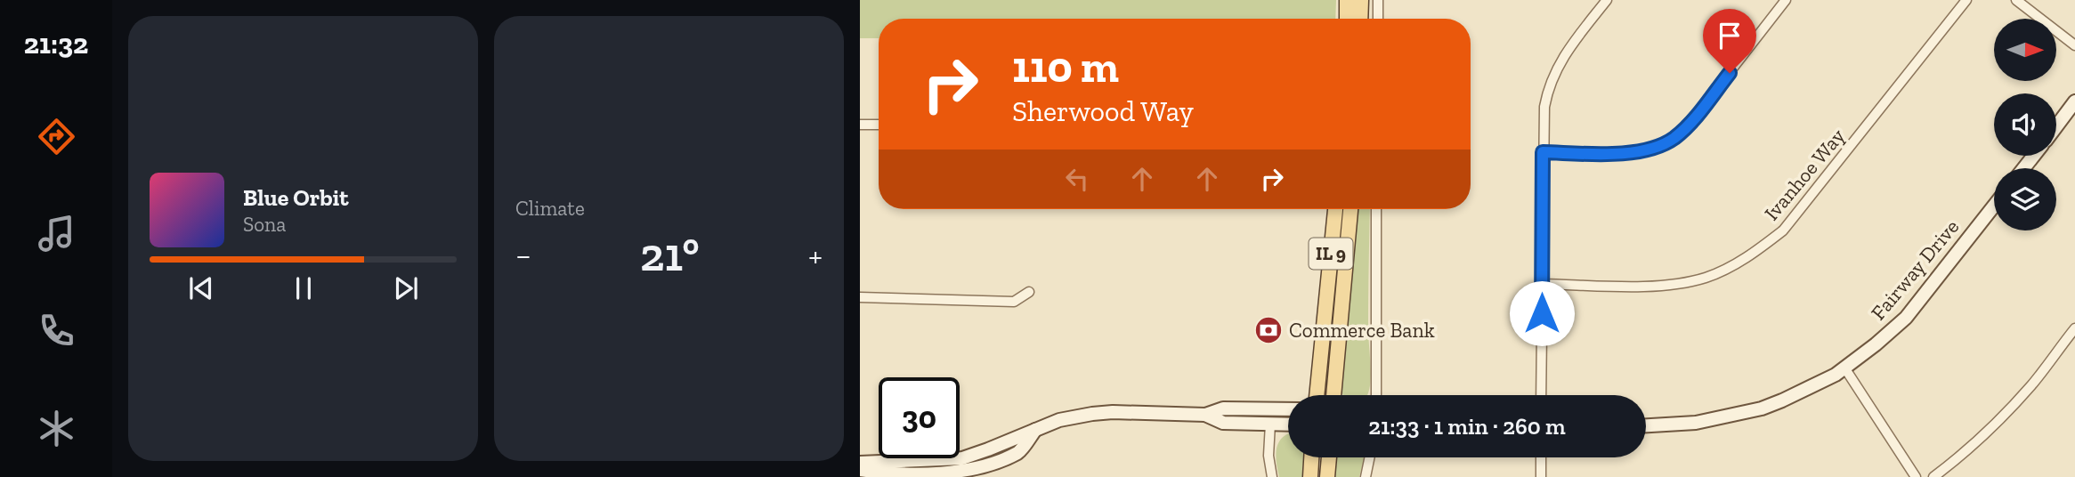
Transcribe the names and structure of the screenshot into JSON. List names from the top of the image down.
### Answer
{
  "streets": {
    "main road": ["IL 9", "Fairway Drive"],
    "street": ["Ivanhoe Way"]
  },
  "places": {
    "bank": ["Commerce Bank"]
  },
  "north": "right",
  "page": {
    "tabs": "21:32",
    "tile": "Climate",
    "turn": ["110 m", "Sherwood Way"],
    "song": ["Blue Orbit", "Sona"],
    "heat": ["−", "21°", "+"],
    "limit": "30",
    "trip": "21:33 · 1 min · 260 m"
  }
}
